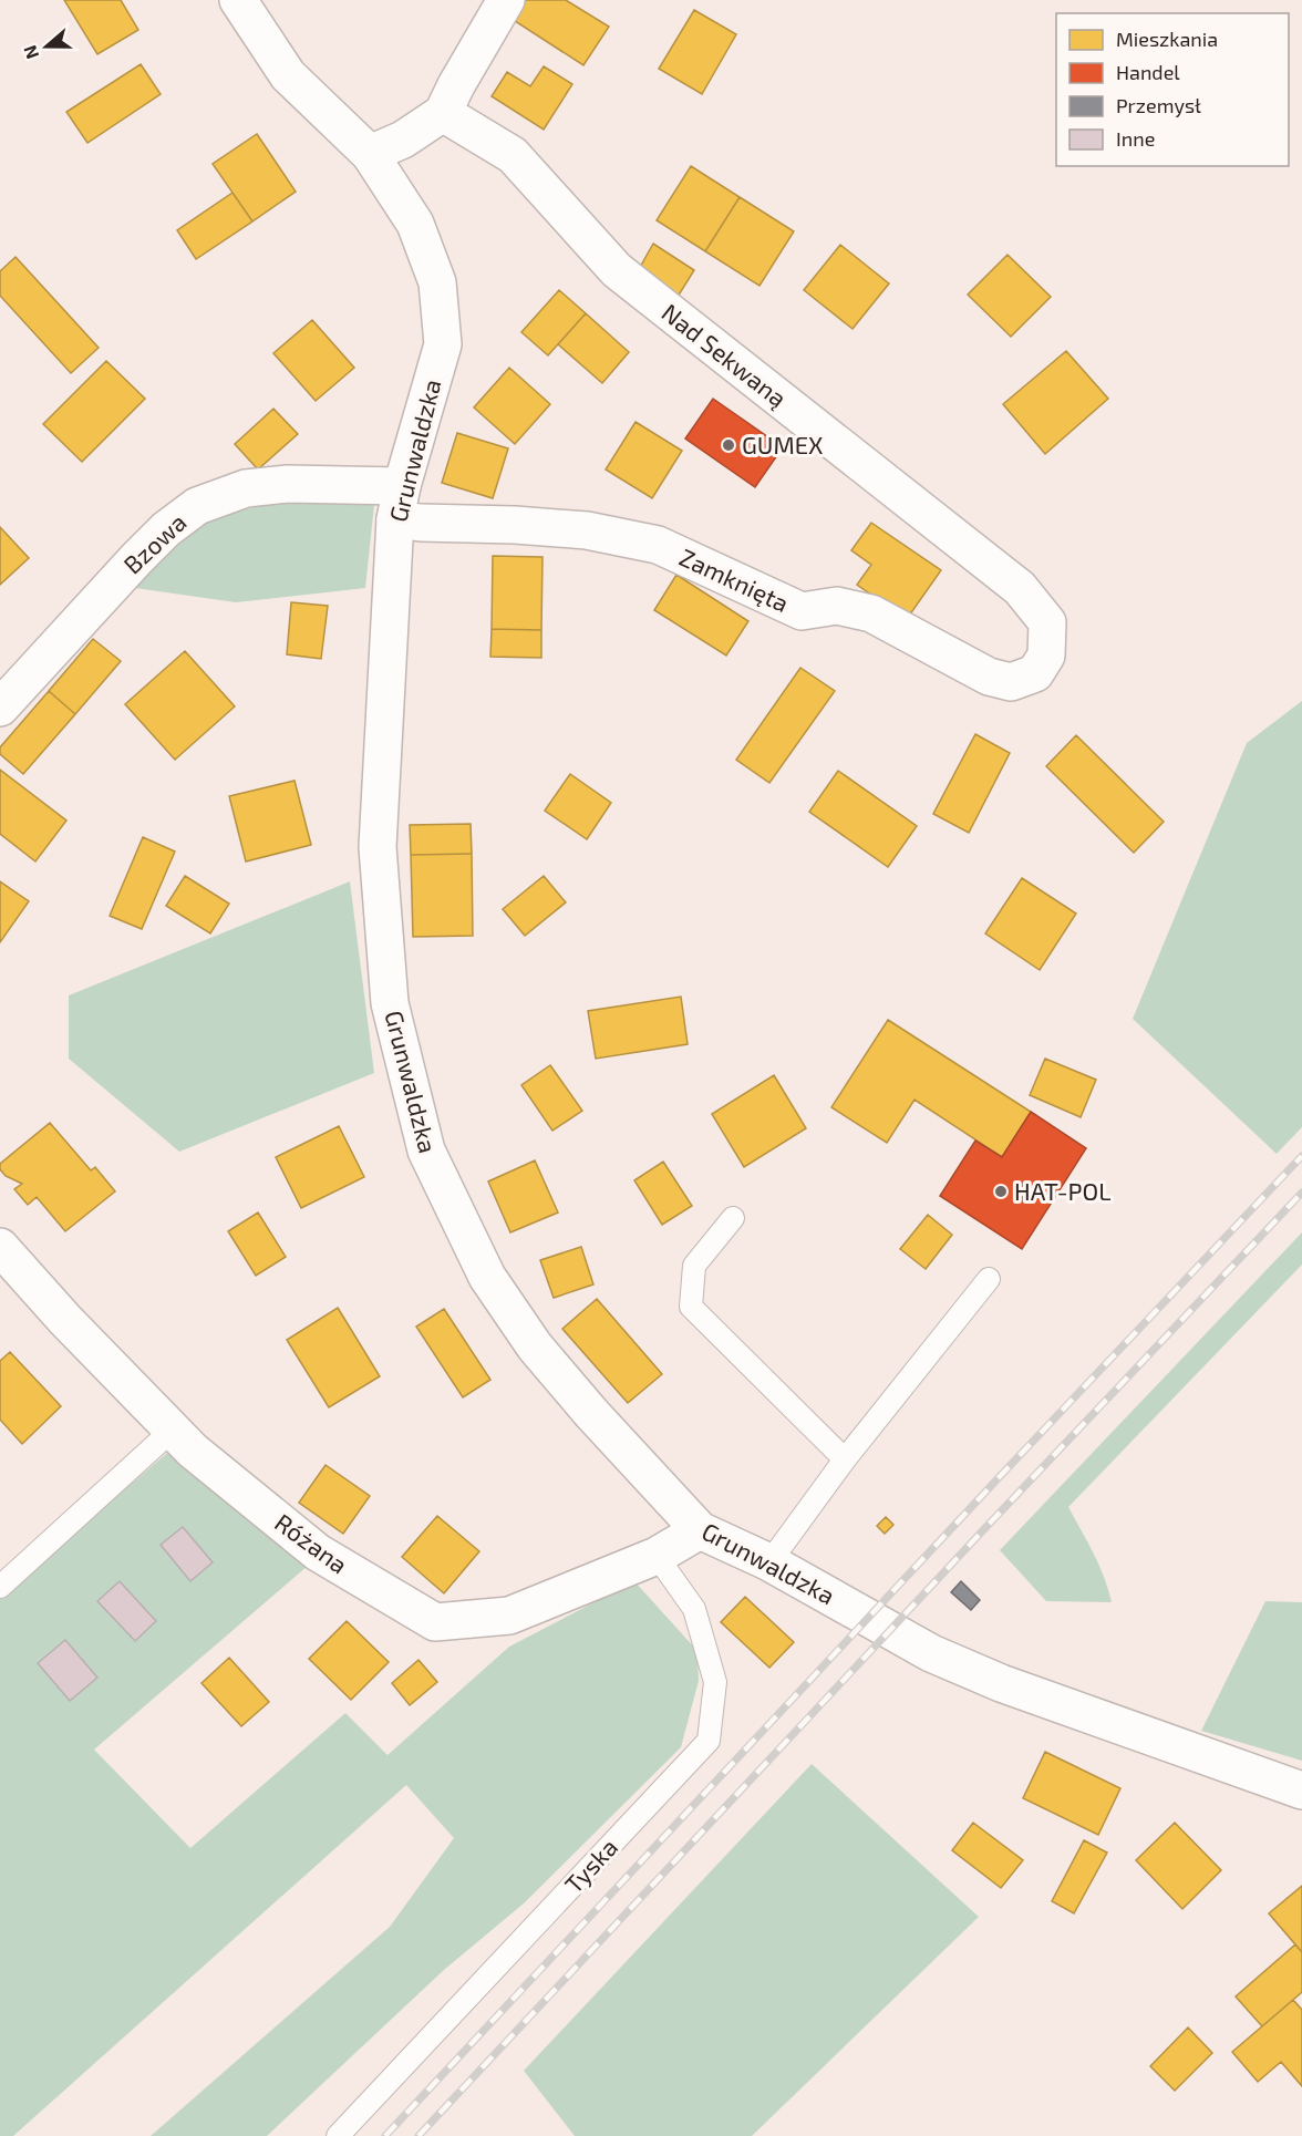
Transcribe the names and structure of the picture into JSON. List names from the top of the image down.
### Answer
{
  "streets": {
    "street": [
      "Nad Sekwaną",
      "Grunwaldzka",
      "Bzowa",
      "Zamknięta",
      "Różana"
    ],
    "lane": ["Tyska"]
  },
  "crossings": [
    ["Nad Sekwaną", "Zamknięta"],
    ["Grunwaldzka", "Bzowa"],
    ["Grunwaldzka", "Zamknięta"],
    ["Grunwaldzka", "Różana"],
    ["Bzowa", "Zamknięta"],
    ["Różana", "Tyska"]
  ],
  "places": ["GUMEX", "HAT-POL"],
  "legend": [
    "Mieszkania",
    "Handel",
    "Przemysł",
    "Inne"
  ],
  "north": "left"
}
